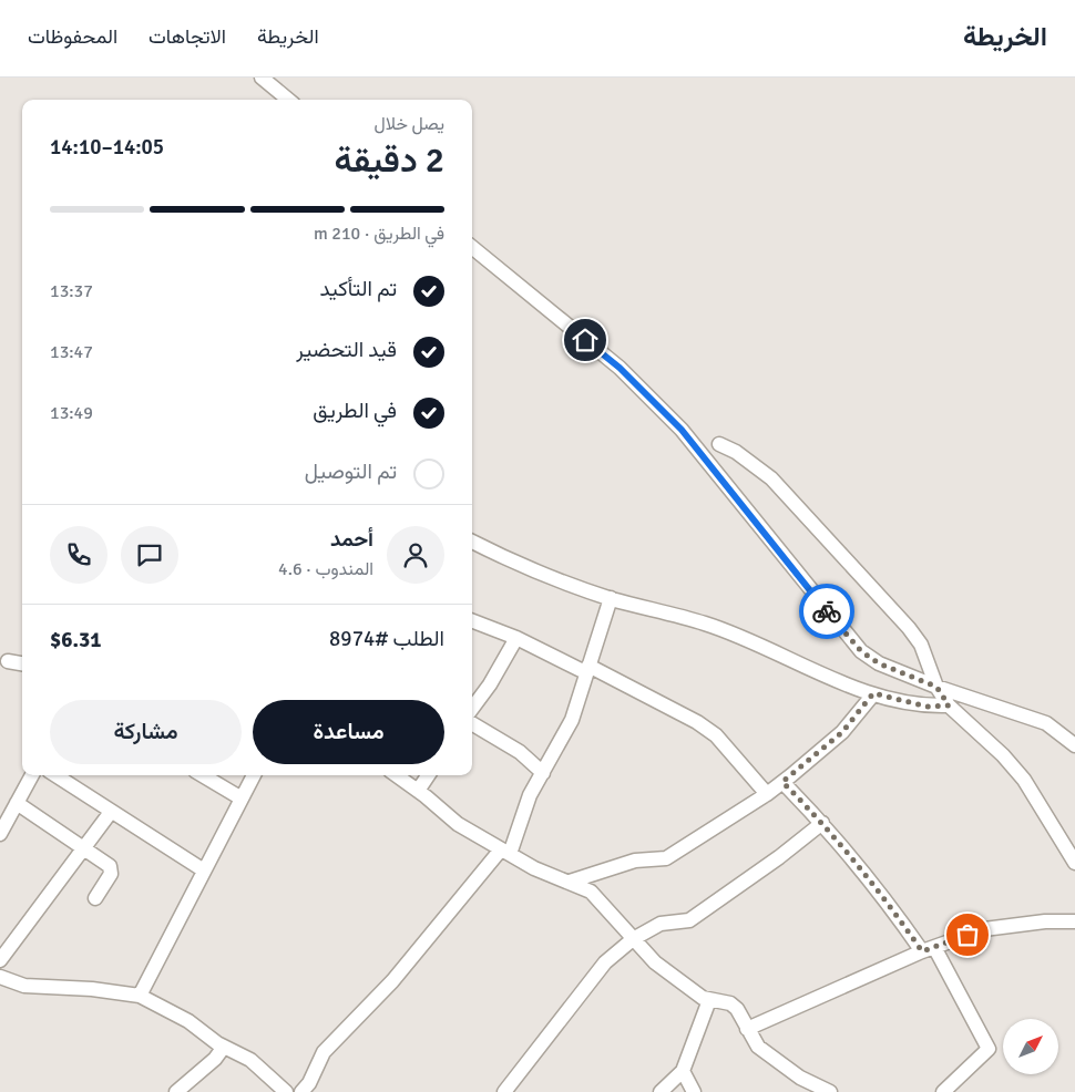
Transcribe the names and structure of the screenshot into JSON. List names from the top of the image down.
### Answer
{
  "north": "top right",
  "page": {
    "header": "الخريطة",
    "nav": ["الخريطة", "الاتجاهات", "المحفوظات"],
    "heading": ["2 دقيقة", "يصل خلال", "14:05–14:10"],
    "panel": [
      "أحمد",
      "المندوب · 4.6",
      "الطلب #8974",
      "$6.31"
    ],
    "bar": "في الطريق · 210 m",
    "list": [
      ["تم التأكيد", "13:37"],
      ["قيد التحضير", "13:47"],
      ["في الطريق", "13:49"],
      "تم التوصيل"
    ],
    "buttons": ["مساعدة", "مشاركة"]
  }
}
